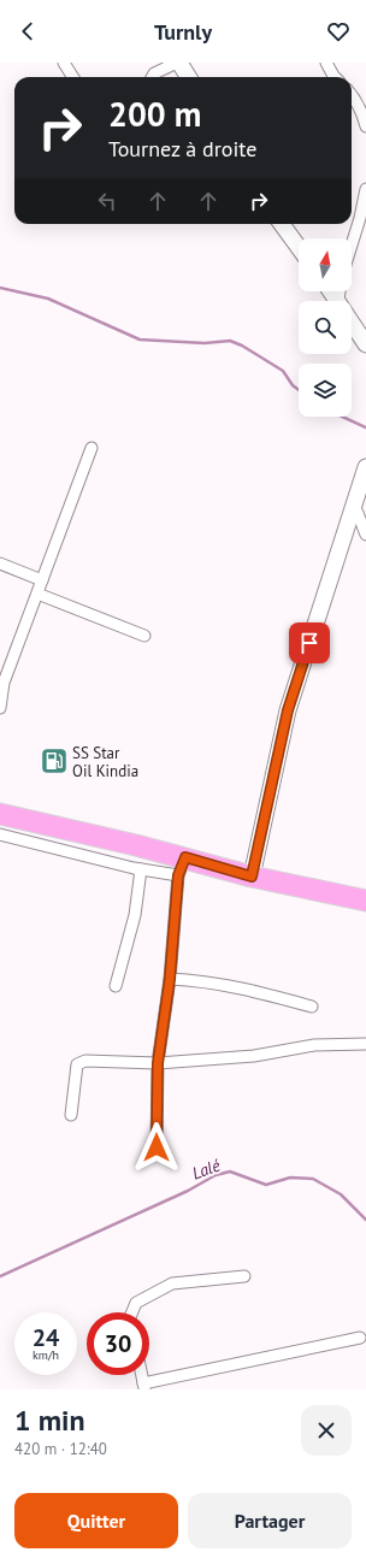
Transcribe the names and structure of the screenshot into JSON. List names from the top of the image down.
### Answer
{
  "water": ["Lalé"],
  "places": {
    "fuel station": ["SS Star Oil Kindia"]
  },
  "north": "top",
  "page": {
    "header": "Turnly",
    "turn": ["200 m", "Tournez à droite"],
    "speed": "24 km/h",
    "limit": "30",
    "heading": ["1 min", "420 m · 12:40"],
    "buttons": ["Quitter", "Partager"]
  }
}
